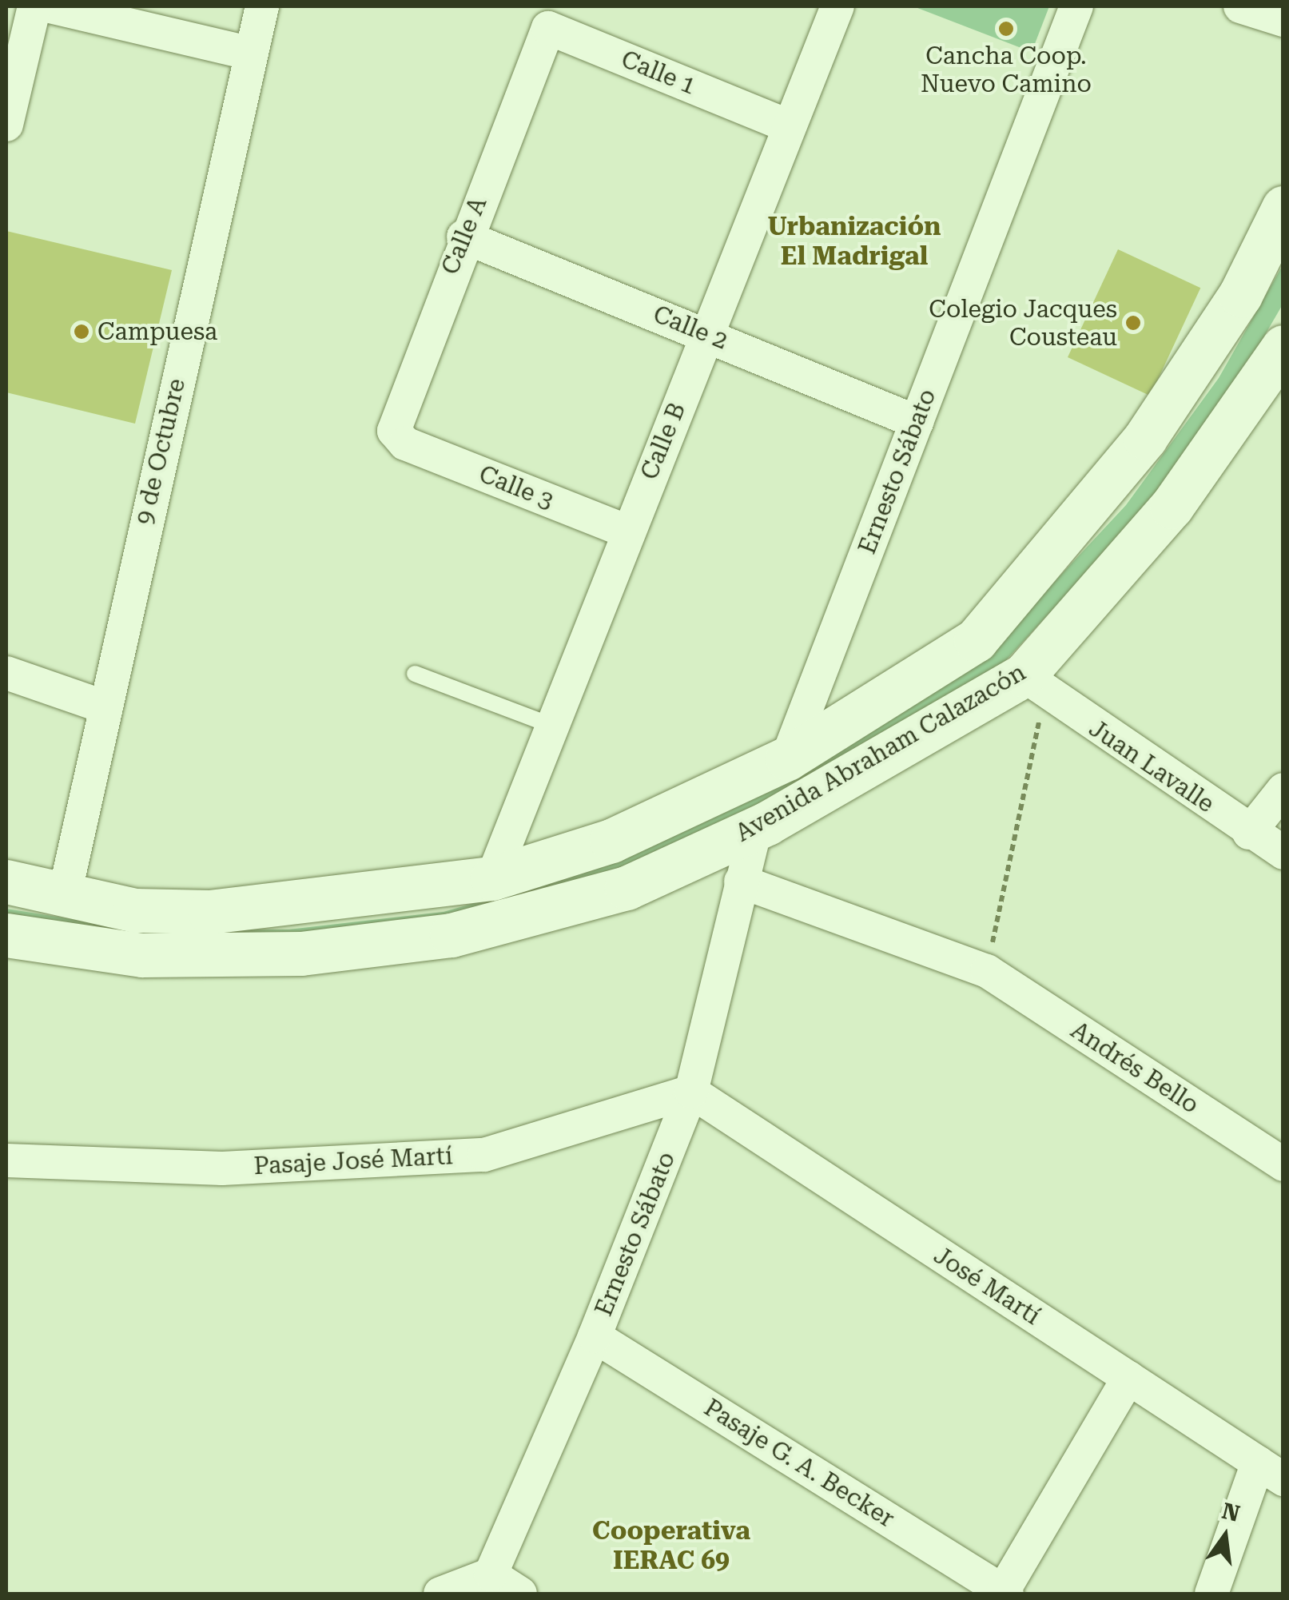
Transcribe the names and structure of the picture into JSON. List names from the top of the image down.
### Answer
{
  "streets": {
    "main road": ["Avenida Abraham Calazacón"],
    "street": [
      "Calle 1",
      "Calle A",
      "Calle 2",
      "Calle B",
      "9 de Octubre",
      "Ernesto Sábato",
      "Calle 3",
      "Juan Lavalle",
      "Andrés Bello",
      "Pasaje José Martí",
      "José Martí",
      "Pasaje G. A. Becker"
    ]
  },
  "crossings": [
    ["Calle 1", "Calle A"],
    ["Calle 1", "Calle B"],
    ["Calle A", "Calle 2"],
    ["Calle A", "Calle 3"],
    ["Calle 2", "Calle B"],
    ["Calle 2", "Ernesto Sábato"],
    ["Calle B", "Calle 3"],
    ["Calle B", "Avenida Abraham Calazacón"],
    ["9 de Octubre", "Avenida Abraham Calazacón"],
    ["Ernesto Sábato", "Avenida Abraham Calazacón"],
    ["Ernesto Sábato", "Andrés Bello"],
    ["Ernesto Sábato", "Pasaje José Martí"],
    ["Ernesto Sábato", "José Martí"],
    ["Ernesto Sábato", "Pasaje G. A. Becker"],
    ["Avenida Abraham Calazacón", "Juan Lavalle"],
    ["Pasaje José Martí", "José Martí"]
  ],
  "districts": ["Urbanización El Madrigal", "Cooperativa IERAC 69"],
  "places": ["Cancha Coop. Nuevo Camino", "Colegio Jacques Cousteau", "Campuesa"],
  "north": "top"
}
